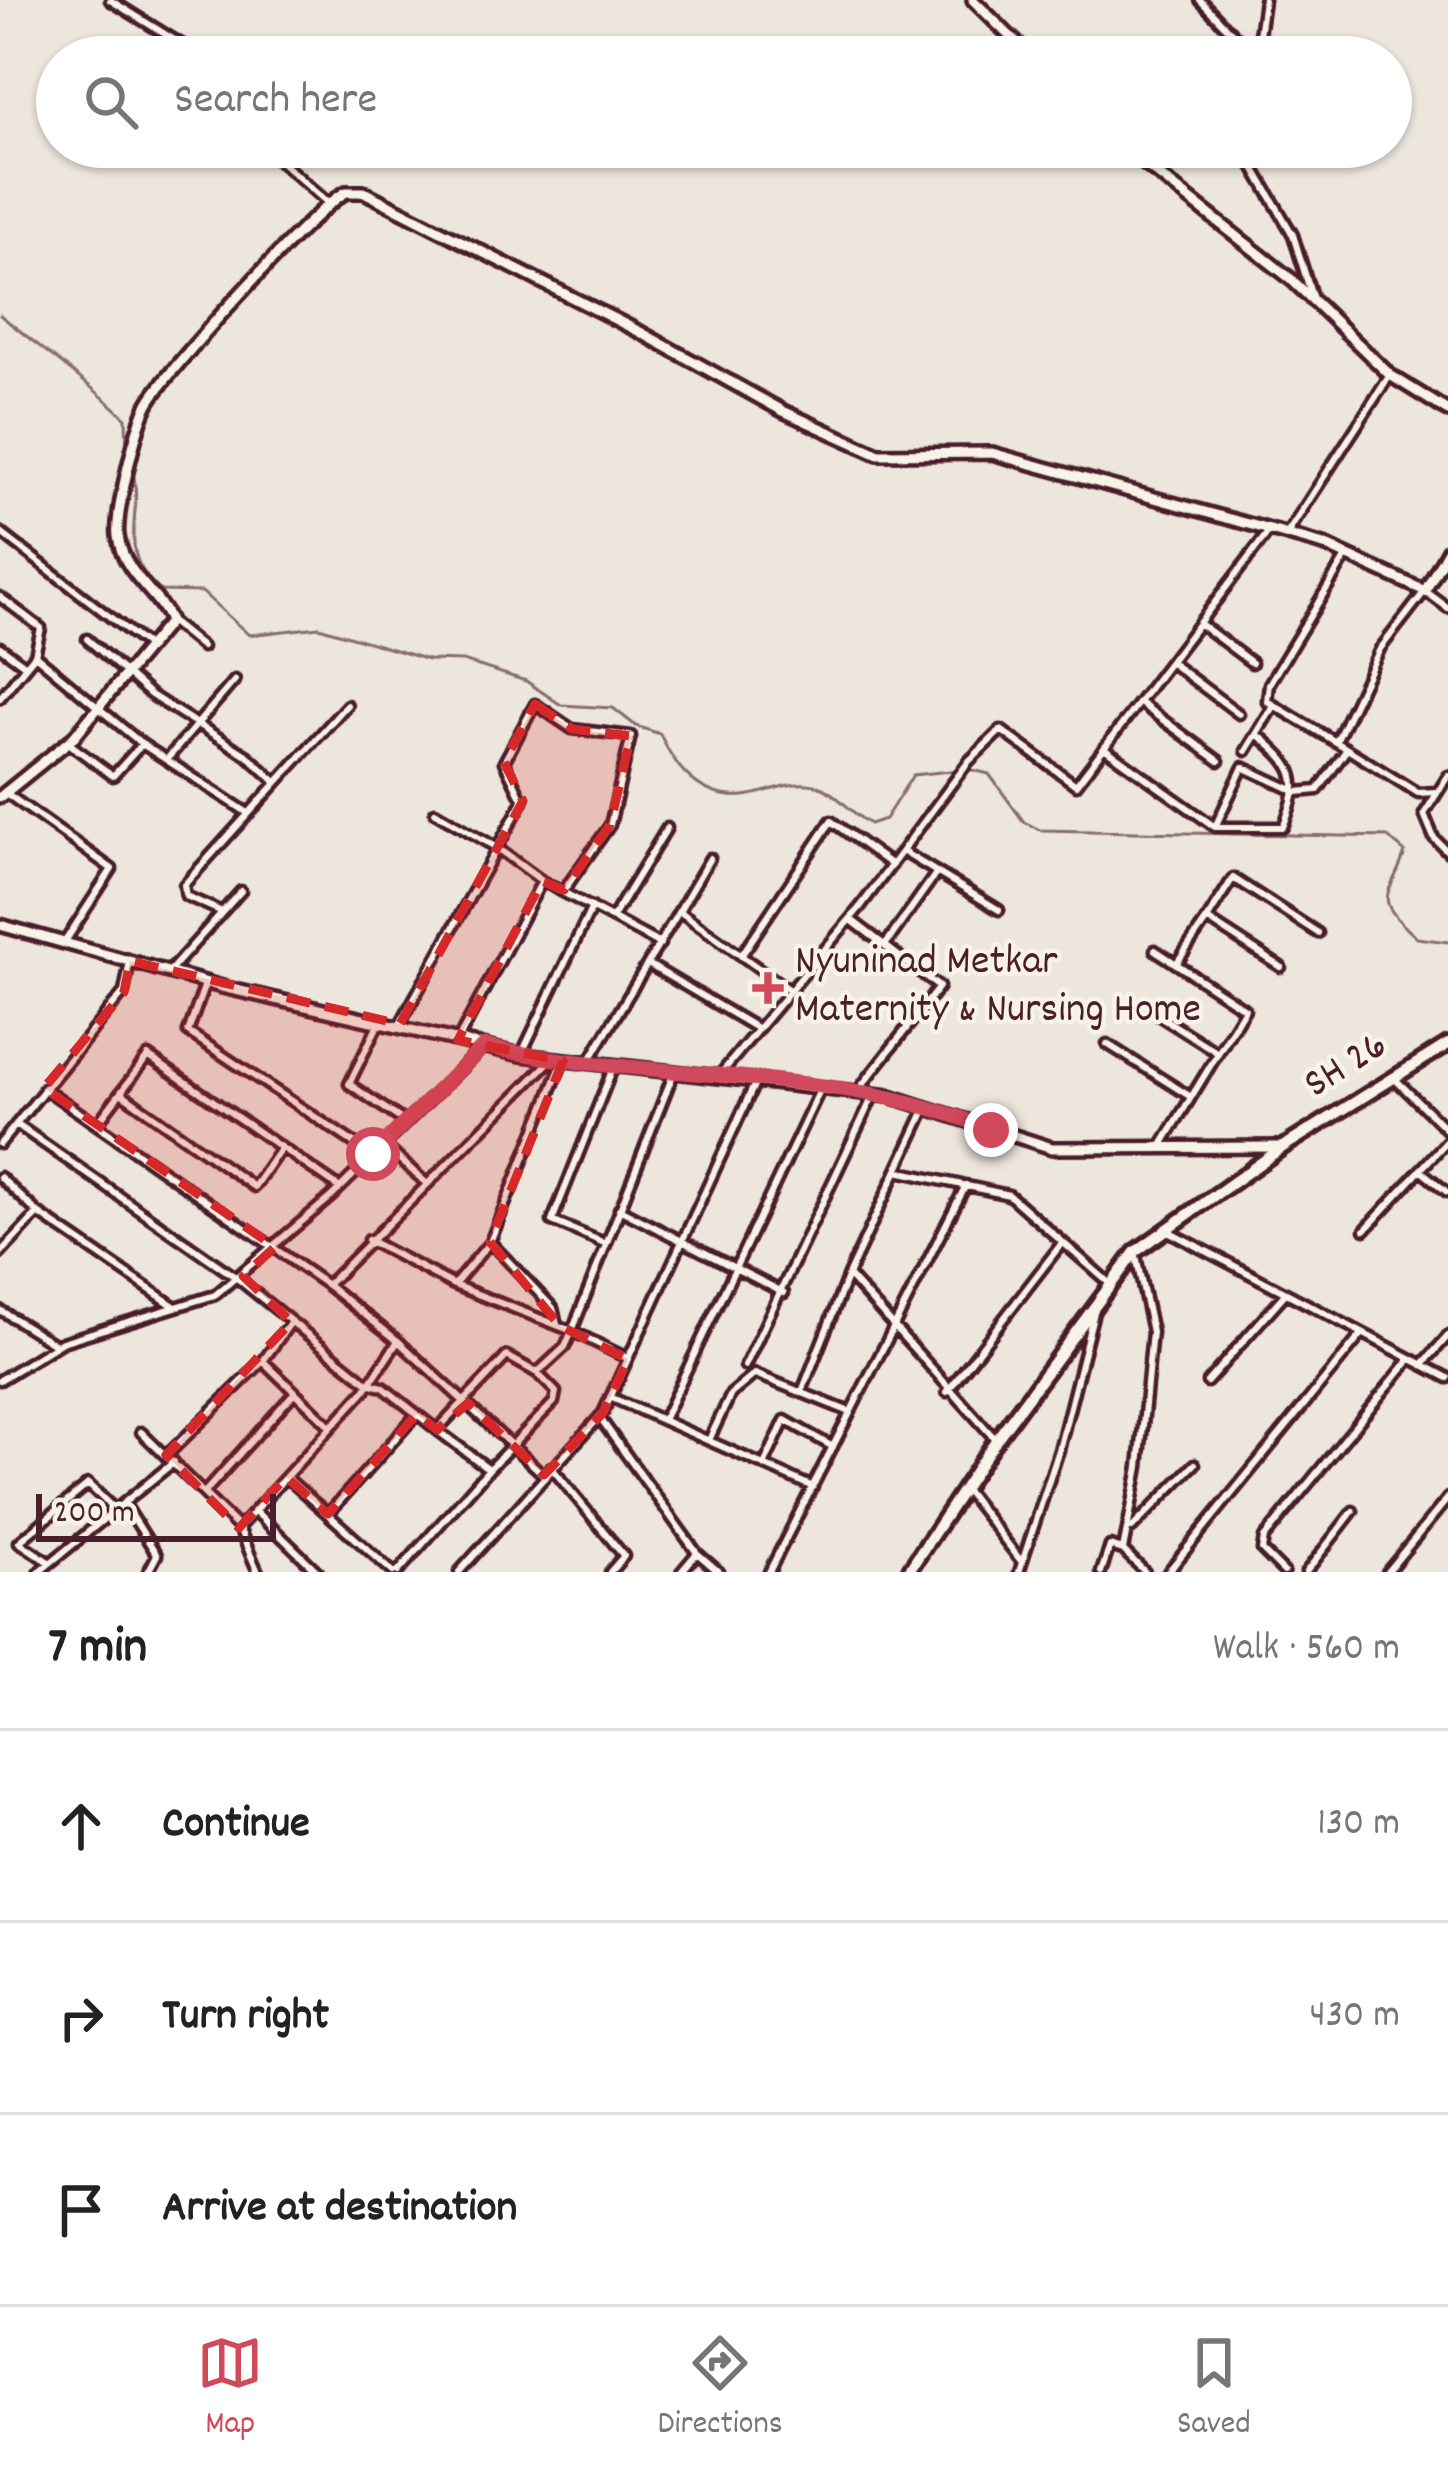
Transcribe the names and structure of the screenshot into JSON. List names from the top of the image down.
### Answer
{
  "streets": {
    "main road": ["SH 26"]
  },
  "places": {
    "health": ["Nyuninad Metkar Maternity & Nursing Home"]
  },
  "scale_bar": "200 m",
  "page": {
    "search": "Search here",
    "scale": "200 m",
    "heading": ["7 min", "Walk · 560 m"],
    "list": [
      ["Continue", "130 m"],
      ["Turn right", "430 m"],
      "Arrive at destination"
    ],
    "nav": ["Map", "Directions", "Saved"]
  }
}
